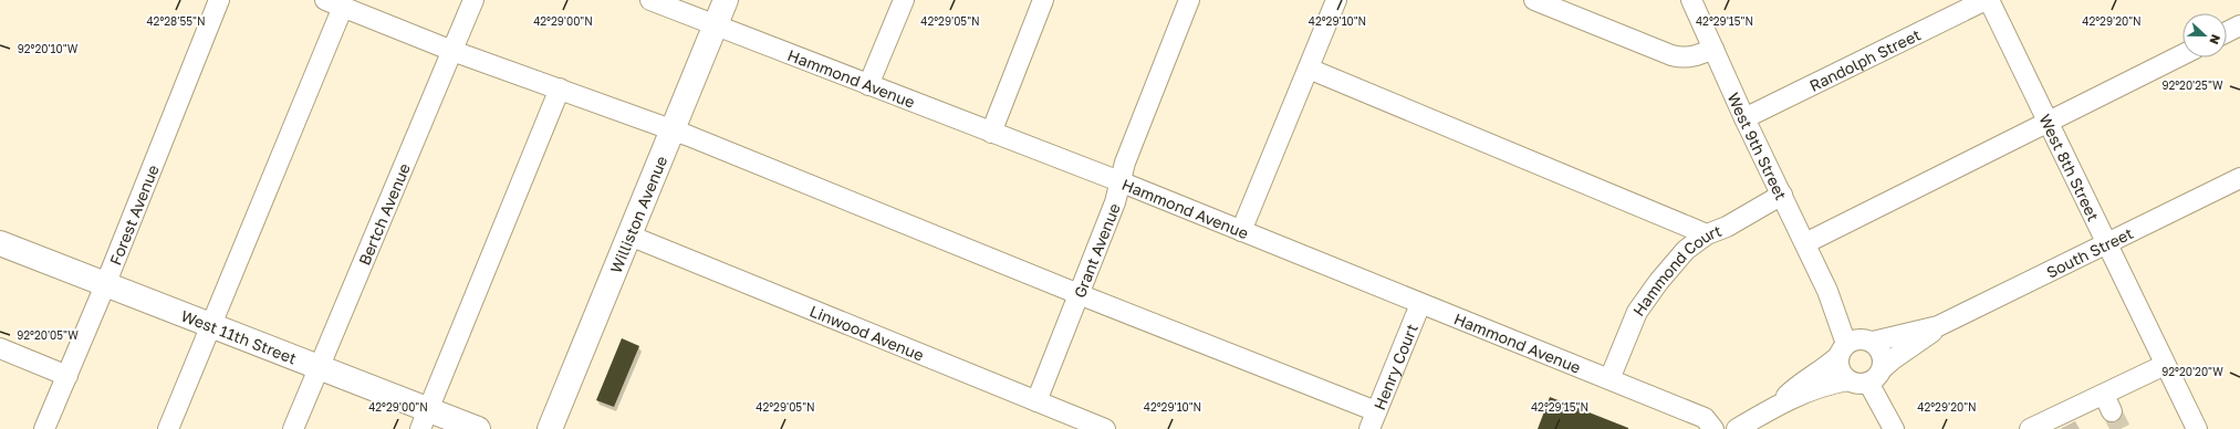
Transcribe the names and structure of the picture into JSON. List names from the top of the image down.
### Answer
{
  "streets": {
    "main road": ["Williston Avenue", "West 11th Street"],
    "street": [
      "Randolph Street",
      "Hammond Avenue",
      "West 9th Street",
      "West 8th Street",
      "Bertch Avenue",
      "Forest Avenue",
      "Grant Avenue",
      "South Street",
      "Hammond Court",
      "Linwood Avenue",
      "Henry Court"
    ]
  },
  "crossings": [
    ["Randolph Street", "West 9th Street"],
    ["Randolph Street", "West 8th Street"],
    ["Hammond Avenue", "Williston Avenue"],
    ["Hammond Avenue", "Grant Avenue"],
    ["Hammond Avenue", "Hammond Court"],
    ["Hammond Avenue", "Henry Court"],
    ["West 9th Street", "South Street"],
    ["West 9th Street", "Hammond Court"],
    ["West 8th Street", "South Street"],
    ["Bertch Avenue", "West 11th Street"],
    ["Williston Avenue", "Linwood Avenue"],
    ["Forest Avenue", "West 11th Street"],
    ["Grant Avenue", "Linwood Avenue"]
  ],
  "north": "right",
  "coordinates": [
    "42°28'55\"N",
    "42°29'00\"N",
    "42°29'05\"N",
    "42°29'10\"N",
    "42°29'15\"N",
    "42°29'20\"N",
    "92°20'10\"W",
    "92°20'25\"W",
    "92°20'05\"W",
    "92°20'20\"W"
  ]
}
